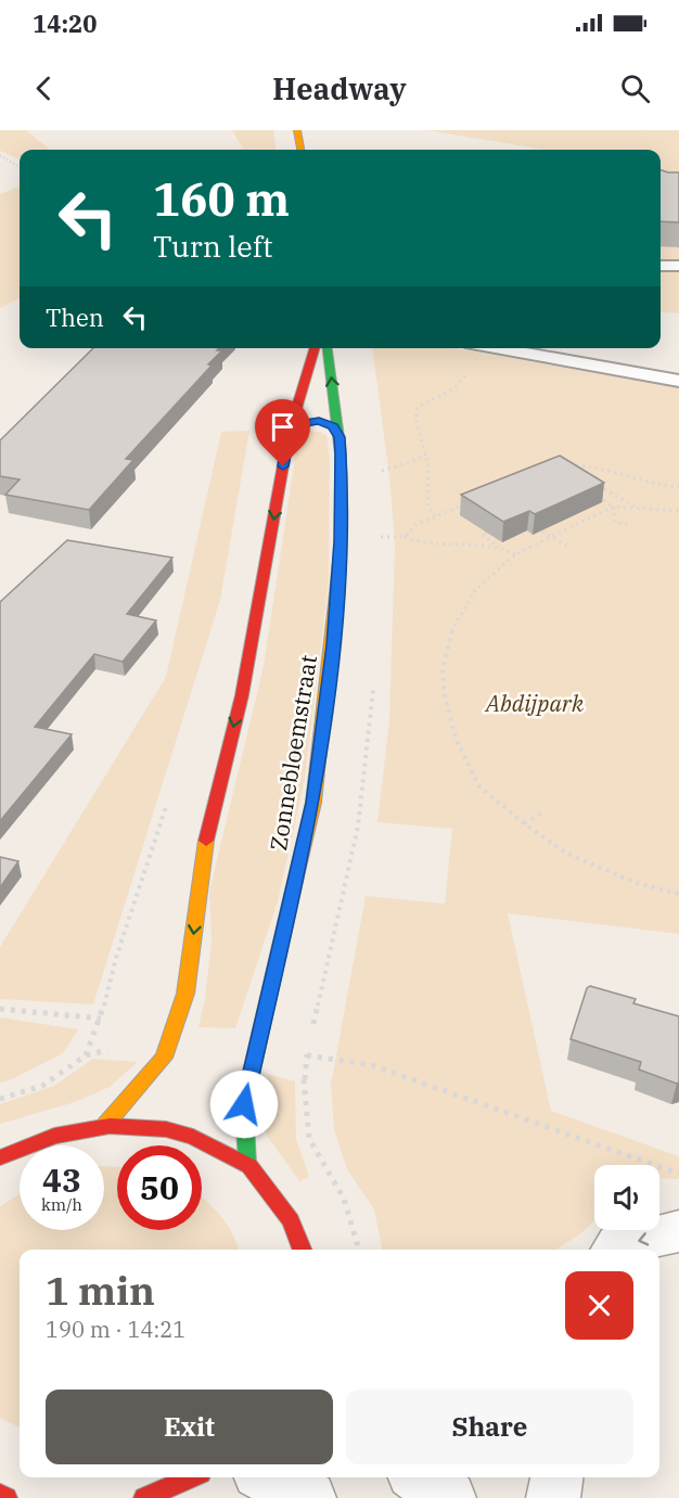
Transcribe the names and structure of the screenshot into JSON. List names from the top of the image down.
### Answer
{
  "streets": {
    "main road": ["Zonnebloemstraat"]
  },
  "parks": ["Abdijpark"],
  "page": {
    "status": "14:20",
    "header": "Headway",
    "turn": ["160 m", "Turn left"],
    "then": "Then",
    "speed": "43 km/h",
    "limit": "50",
    "heading": ["1 min", "190 m · 14:21"],
    "buttons": ["Exit", "Share"]
  }
}
